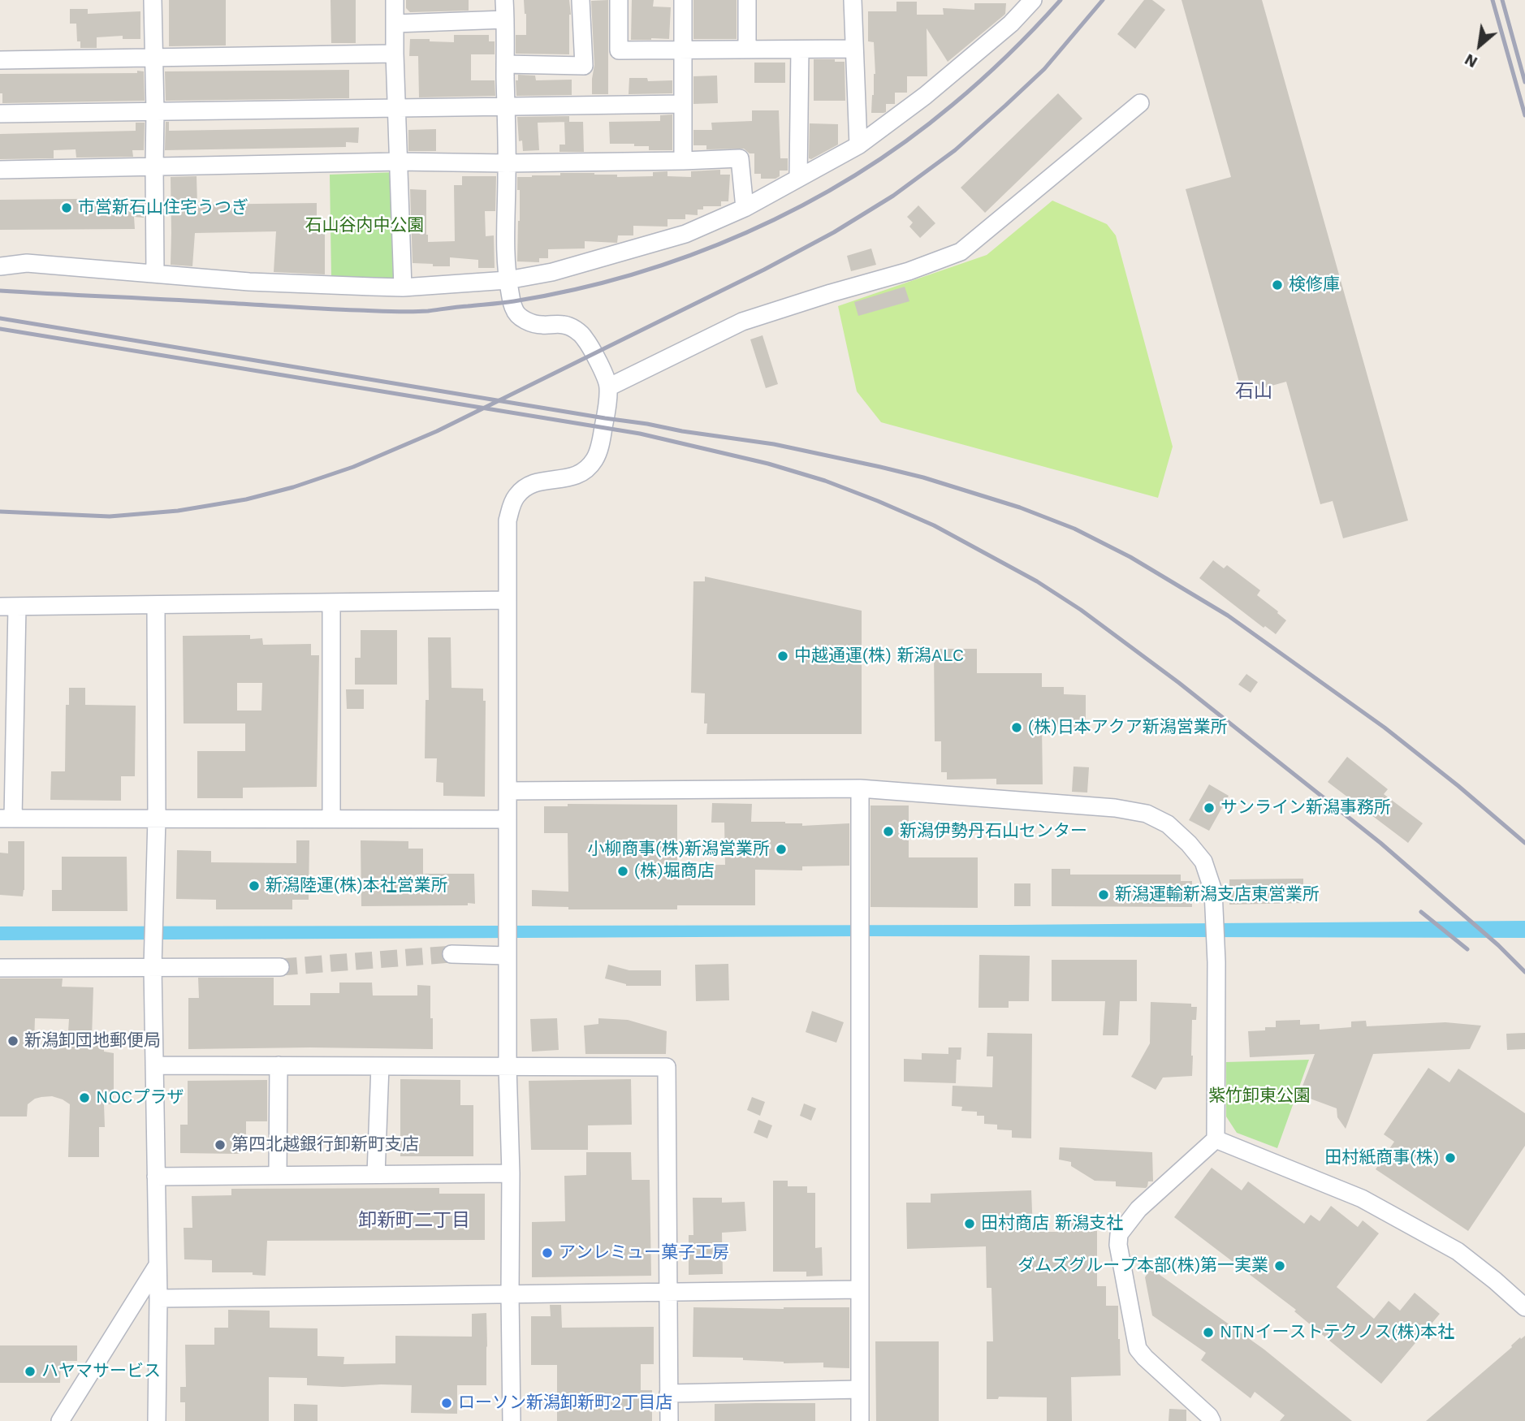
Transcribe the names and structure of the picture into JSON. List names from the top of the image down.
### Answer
{
  "districts": ["石山", "卸新町二丁目"],
  "parks": ["石山谷内中公園", "紫竹卸東公園"],
  "places": [
    "市営新石山住宅うつぎ",
    "検修庫",
    "中越通運(株) 新潟ALC",
    "(株)日本アクア新潟営業所",
    "サンライン新潟事務所",
    "新潟伊勢丹石山センター",
    "小柳商事(株)新潟営業所",
    "(株)堀商店",
    "新潟陸運(株)本社営業所",
    "新潟運輸新潟支店東営業所",
    "新潟卸団地郵便局",
    "NOCプラザ",
    "第四北越銀行卸新町支店",
    "田村紙商事(株)",
    "田村商店 新潟支社",
    "アンレミュー菓子工房",
    "ダムズグループ本部(株)第一実業",
    "NTNイーストテクノス(株)本社",
    "ハヤマサービス",
    "ローソン新潟卸新町2丁目店"
  ],
  "north": "bottom left"
}
